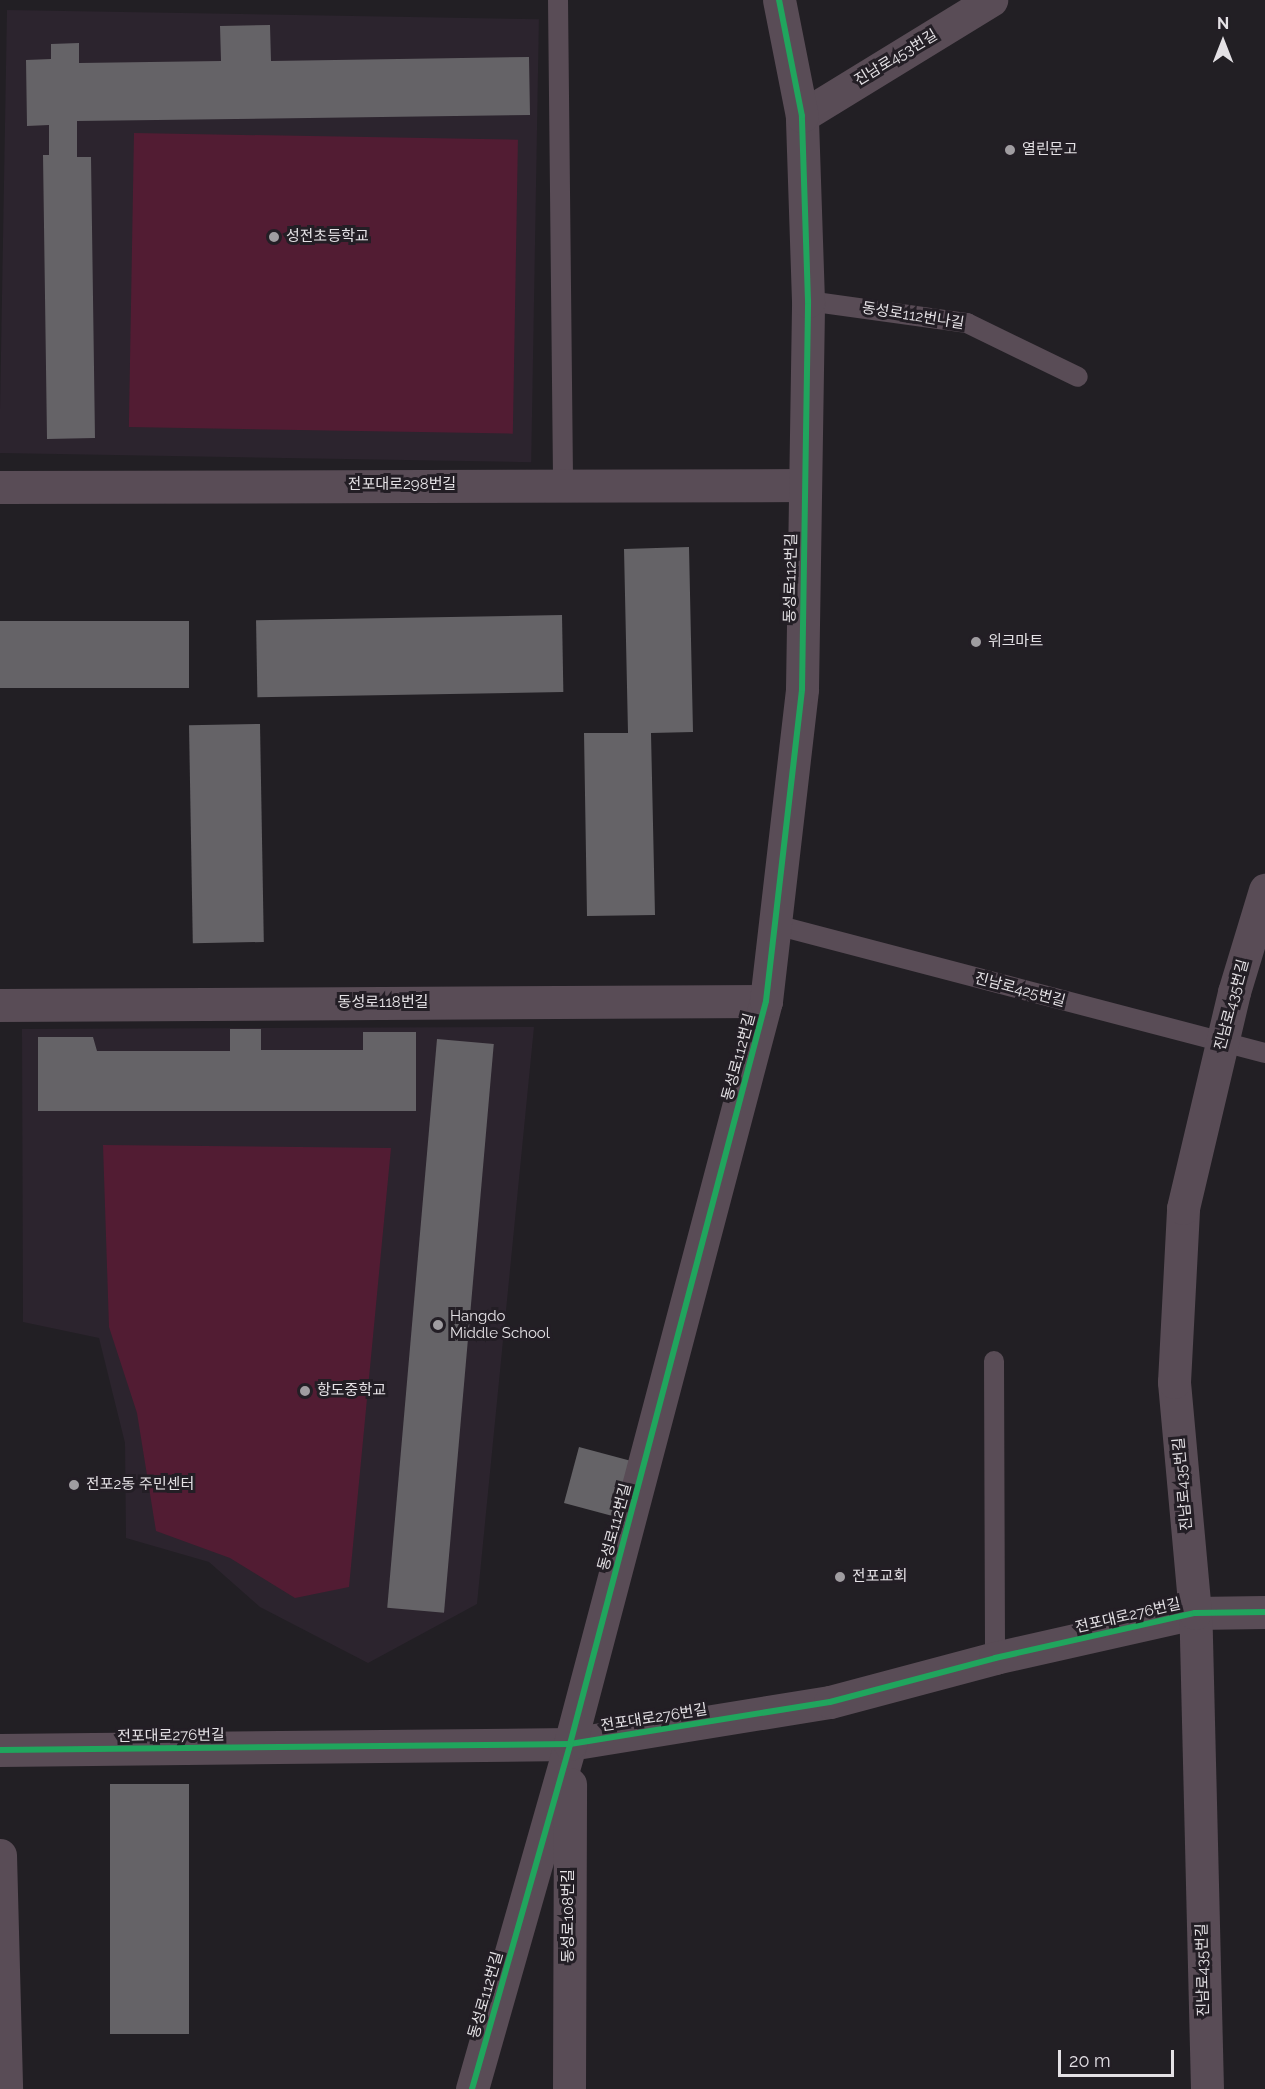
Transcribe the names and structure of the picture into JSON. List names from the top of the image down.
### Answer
{
  "streets": {
    "street": [
      "진남로453번길",
      "전포대로298번길",
      "동성로112번길",
      "동성로118번길",
      "진남로435번길",
      "전포대로276번길",
      "동성로108번길"
    ],
    "lane": ["동성로112번나길", "진남로425번길"]
  },
  "crossings": [
    ["진남로453번길", "동성로112번길"],
    ["동성로112번나길", "동성로112번길"],
    ["전포대로298번길", "동성로112번길"],
    ["동성로112번길", "진남로425번길"],
    ["동성로112번길", "동성로118번길"],
    ["동성로112번길", "전포대로276번길"],
    ["동성로112번길", "동성로108번길"],
    ["진남로425번길", "진남로435번길"],
    ["진남로435번길", "전포대로276번길"],
    ["전포대로276번길", "동성로108번길"]
  ],
  "places": [
    "열린문고",
    "성전초등학교",
    "위크마트",
    "Hangdo Middle School",
    "항도중학교",
    "전포2동 주민센터",
    "전포교회"
  ],
  "scale_bar": "20 m",
  "north": "top"
}
